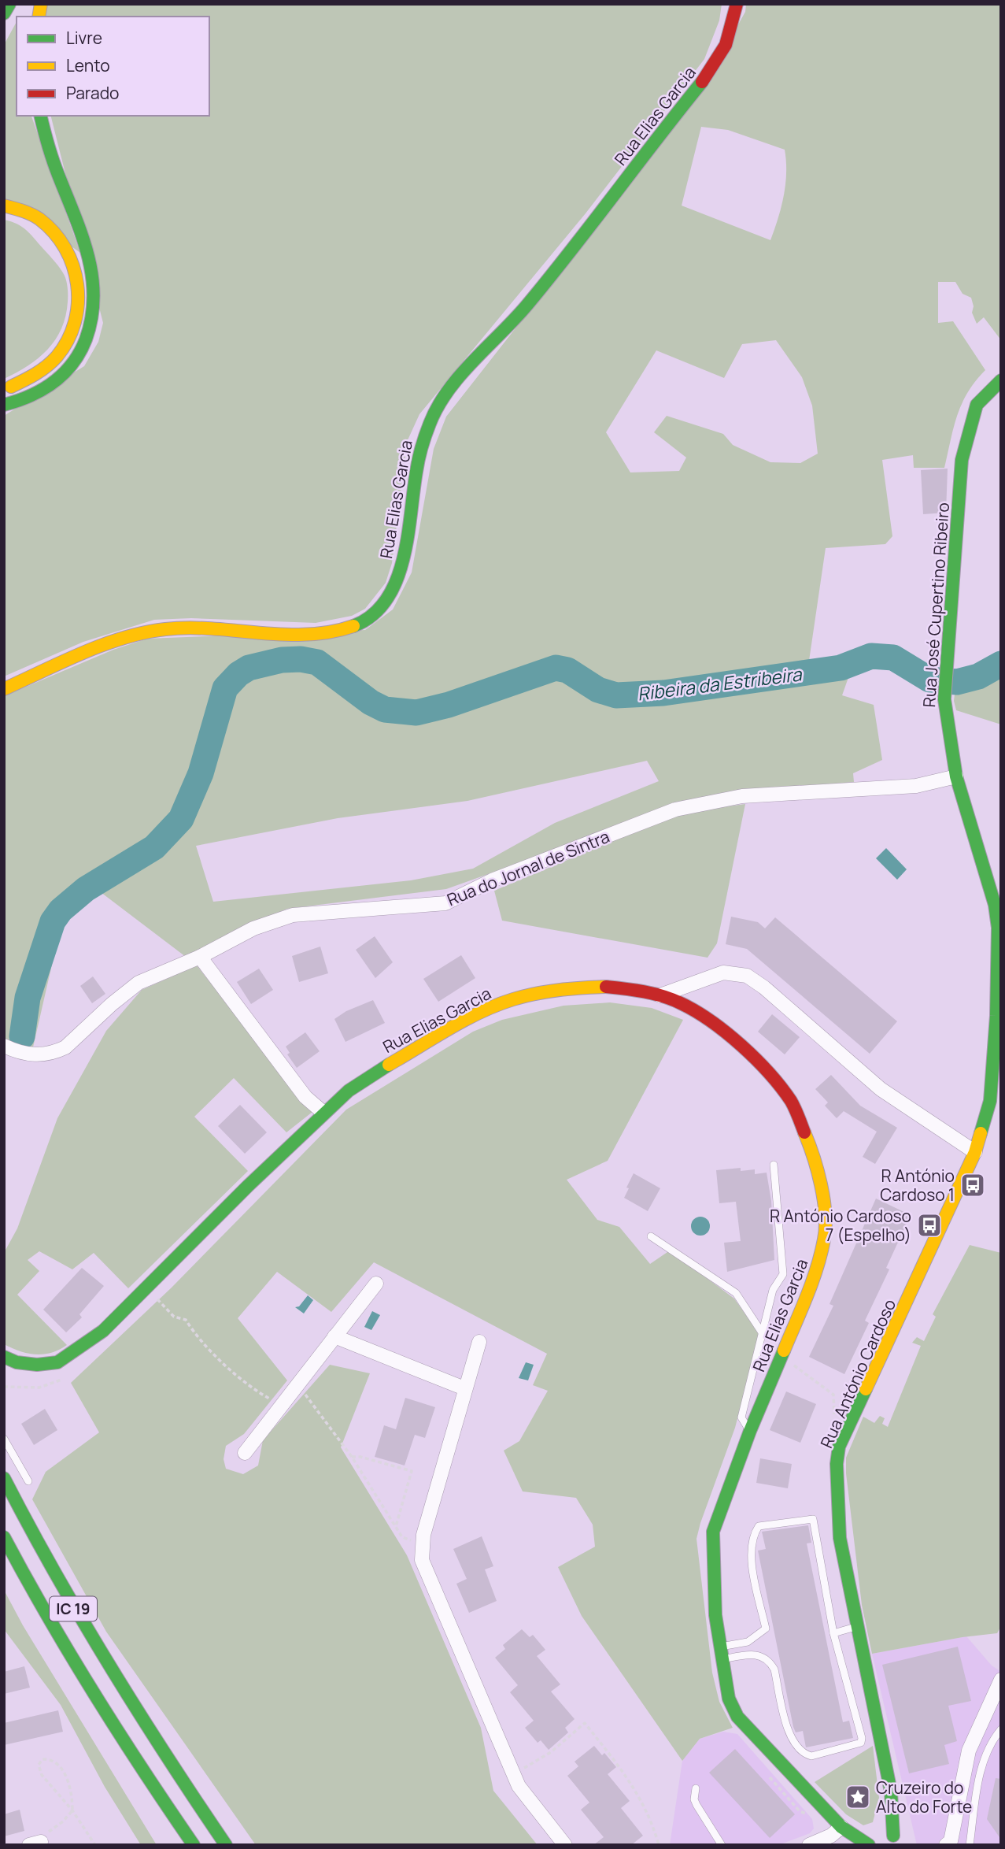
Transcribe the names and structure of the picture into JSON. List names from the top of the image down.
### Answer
{
  "streets": {
    "main road": [
      "Rua Elias Garcia",
      "Rua José Cupertino Ribeiro",
      "Rua António Cardoso",
      "IC 19"
    ],
    "street": ["Rua do Jornal de Sintra"]
  },
  "crossings": [
    ["Rua Elias Garcia", "Rua António Cardoso"],
    ["Rua José Cupertino Ribeiro", "Rua do Jornal de Sintra"],
    ["Rua José Cupertino Ribeiro", "Rua António Cardoso"]
  ],
  "water": ["Ribeira da Estribeira"],
  "places": {
    "bus stop": ["R António Cardoso 1", "R António Cardoso 7 (Espelho)"],
    "place": ["Cruzeiro do Alto do Forte"]
  },
  "legend": ["Livre", "Lento", "Parado"]
}
